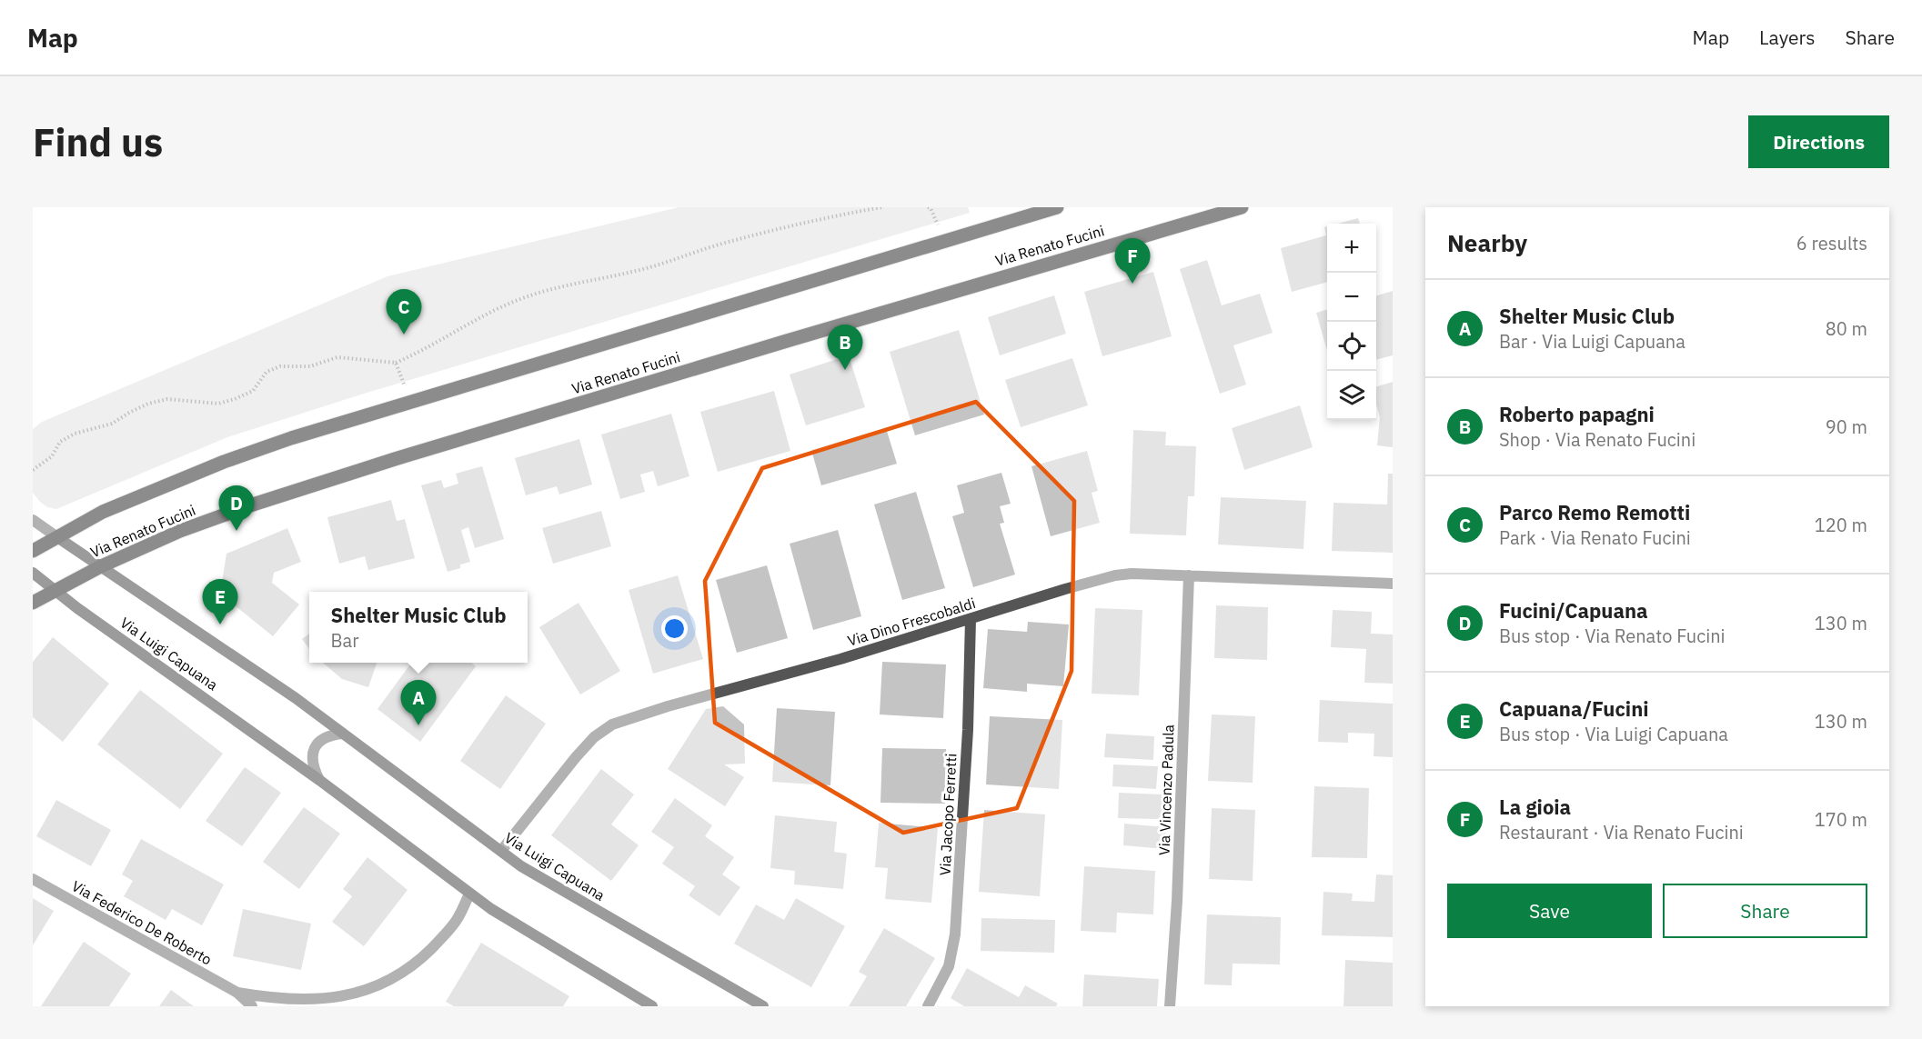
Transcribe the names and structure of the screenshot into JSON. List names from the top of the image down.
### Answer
{
  "streets": {
    "main road": ["Via Renato Fucini"],
    "street": [
      "Via Dino Frescobaldi",
      "Via Luigi Capuana",
      "Via Vincenzo Padula",
      "Via Jacopo Ferretti",
      "Via Federico De Roberto"
    ]
  },
  "crossings": [
    ["Via Renato Fucini", "Via Luigi Capuana"],
    ["Via Dino Frescobaldi", "Via Luigi Capuana"],
    ["Via Dino Frescobaldi", "Via Vincenzo Padula"],
    ["Via Dino Frescobaldi", "Via Jacopo Ferretti"]
  ],
  "page": {
    "header": "Map",
    "nav": ["Map", "Layers", "Share"],
    "buttons": [
      "Directions",
      ["Save", "Share"]
    ],
    "title": "Find us",
    "heading": ["Nearby", "6 results"],
    "map_buttons": ["+", "−"],
    "pins": [
      "F",
      "C",
      "B",
      "D",
      "E",
      "A"
    ],
    "list": [
      {
        "mark": "A",
        "name": "Shelter Music Club",
        "note": "Bar · Via Luigi Capuana",
        "value": "80 m"
      },
      {
        "mark": "B",
        "name": "Roberto papagni",
        "note": "Shop · Via Renato Fucini",
        "value": "90 m"
      },
      {
        "mark": "C",
        "name": "Parco Remo Remotti",
        "note": "Park · Via Renato Fucini",
        "value": "120 m"
      },
      {
        "mark": "D",
        "name": "Fucini/Capuana",
        "note": "Bus stop · Via Renato Fucini",
        "value": "130 m"
      },
      {
        "mark": "E",
        "name": "Capuana/Fucini",
        "note": "Bus stop · Via Luigi Capuana",
        "value": "130 m"
      },
      {
        "mark": "F",
        "name": "La gioia",
        "note": "Restaurant · Via Renato Fucini",
        "value": "170 m"
      }
    ],
    "popup": ["Shelter Music Club", "Bar"]
  }
}
